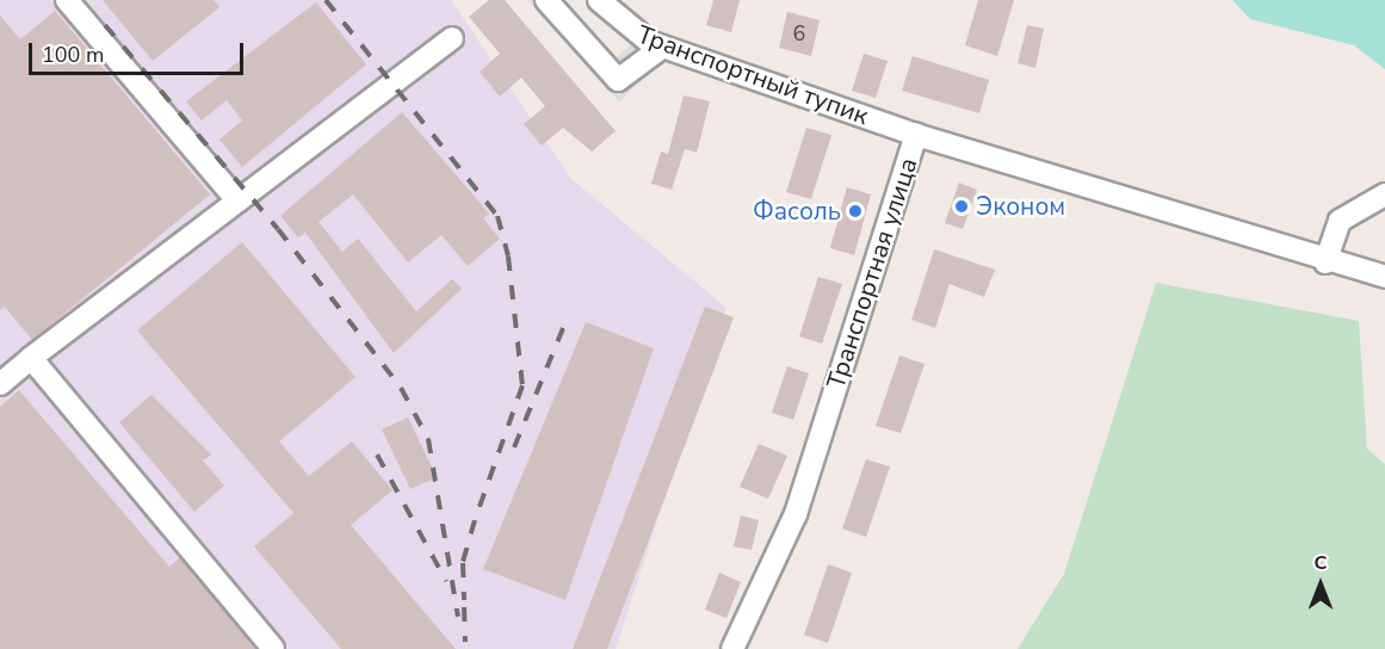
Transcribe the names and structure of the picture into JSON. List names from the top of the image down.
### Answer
{
  "streets": {
    "street": ["Транспортный тупик", "Транспортная улица"]
  },
  "crossings": [
    ["Транспортный тупик", "Транспортная улица"]
  ],
  "places": ["Эконом", "Фасоль"],
  "house_numbers": ["6"],
  "scale_bar": "100 m",
  "north": "top"
}
